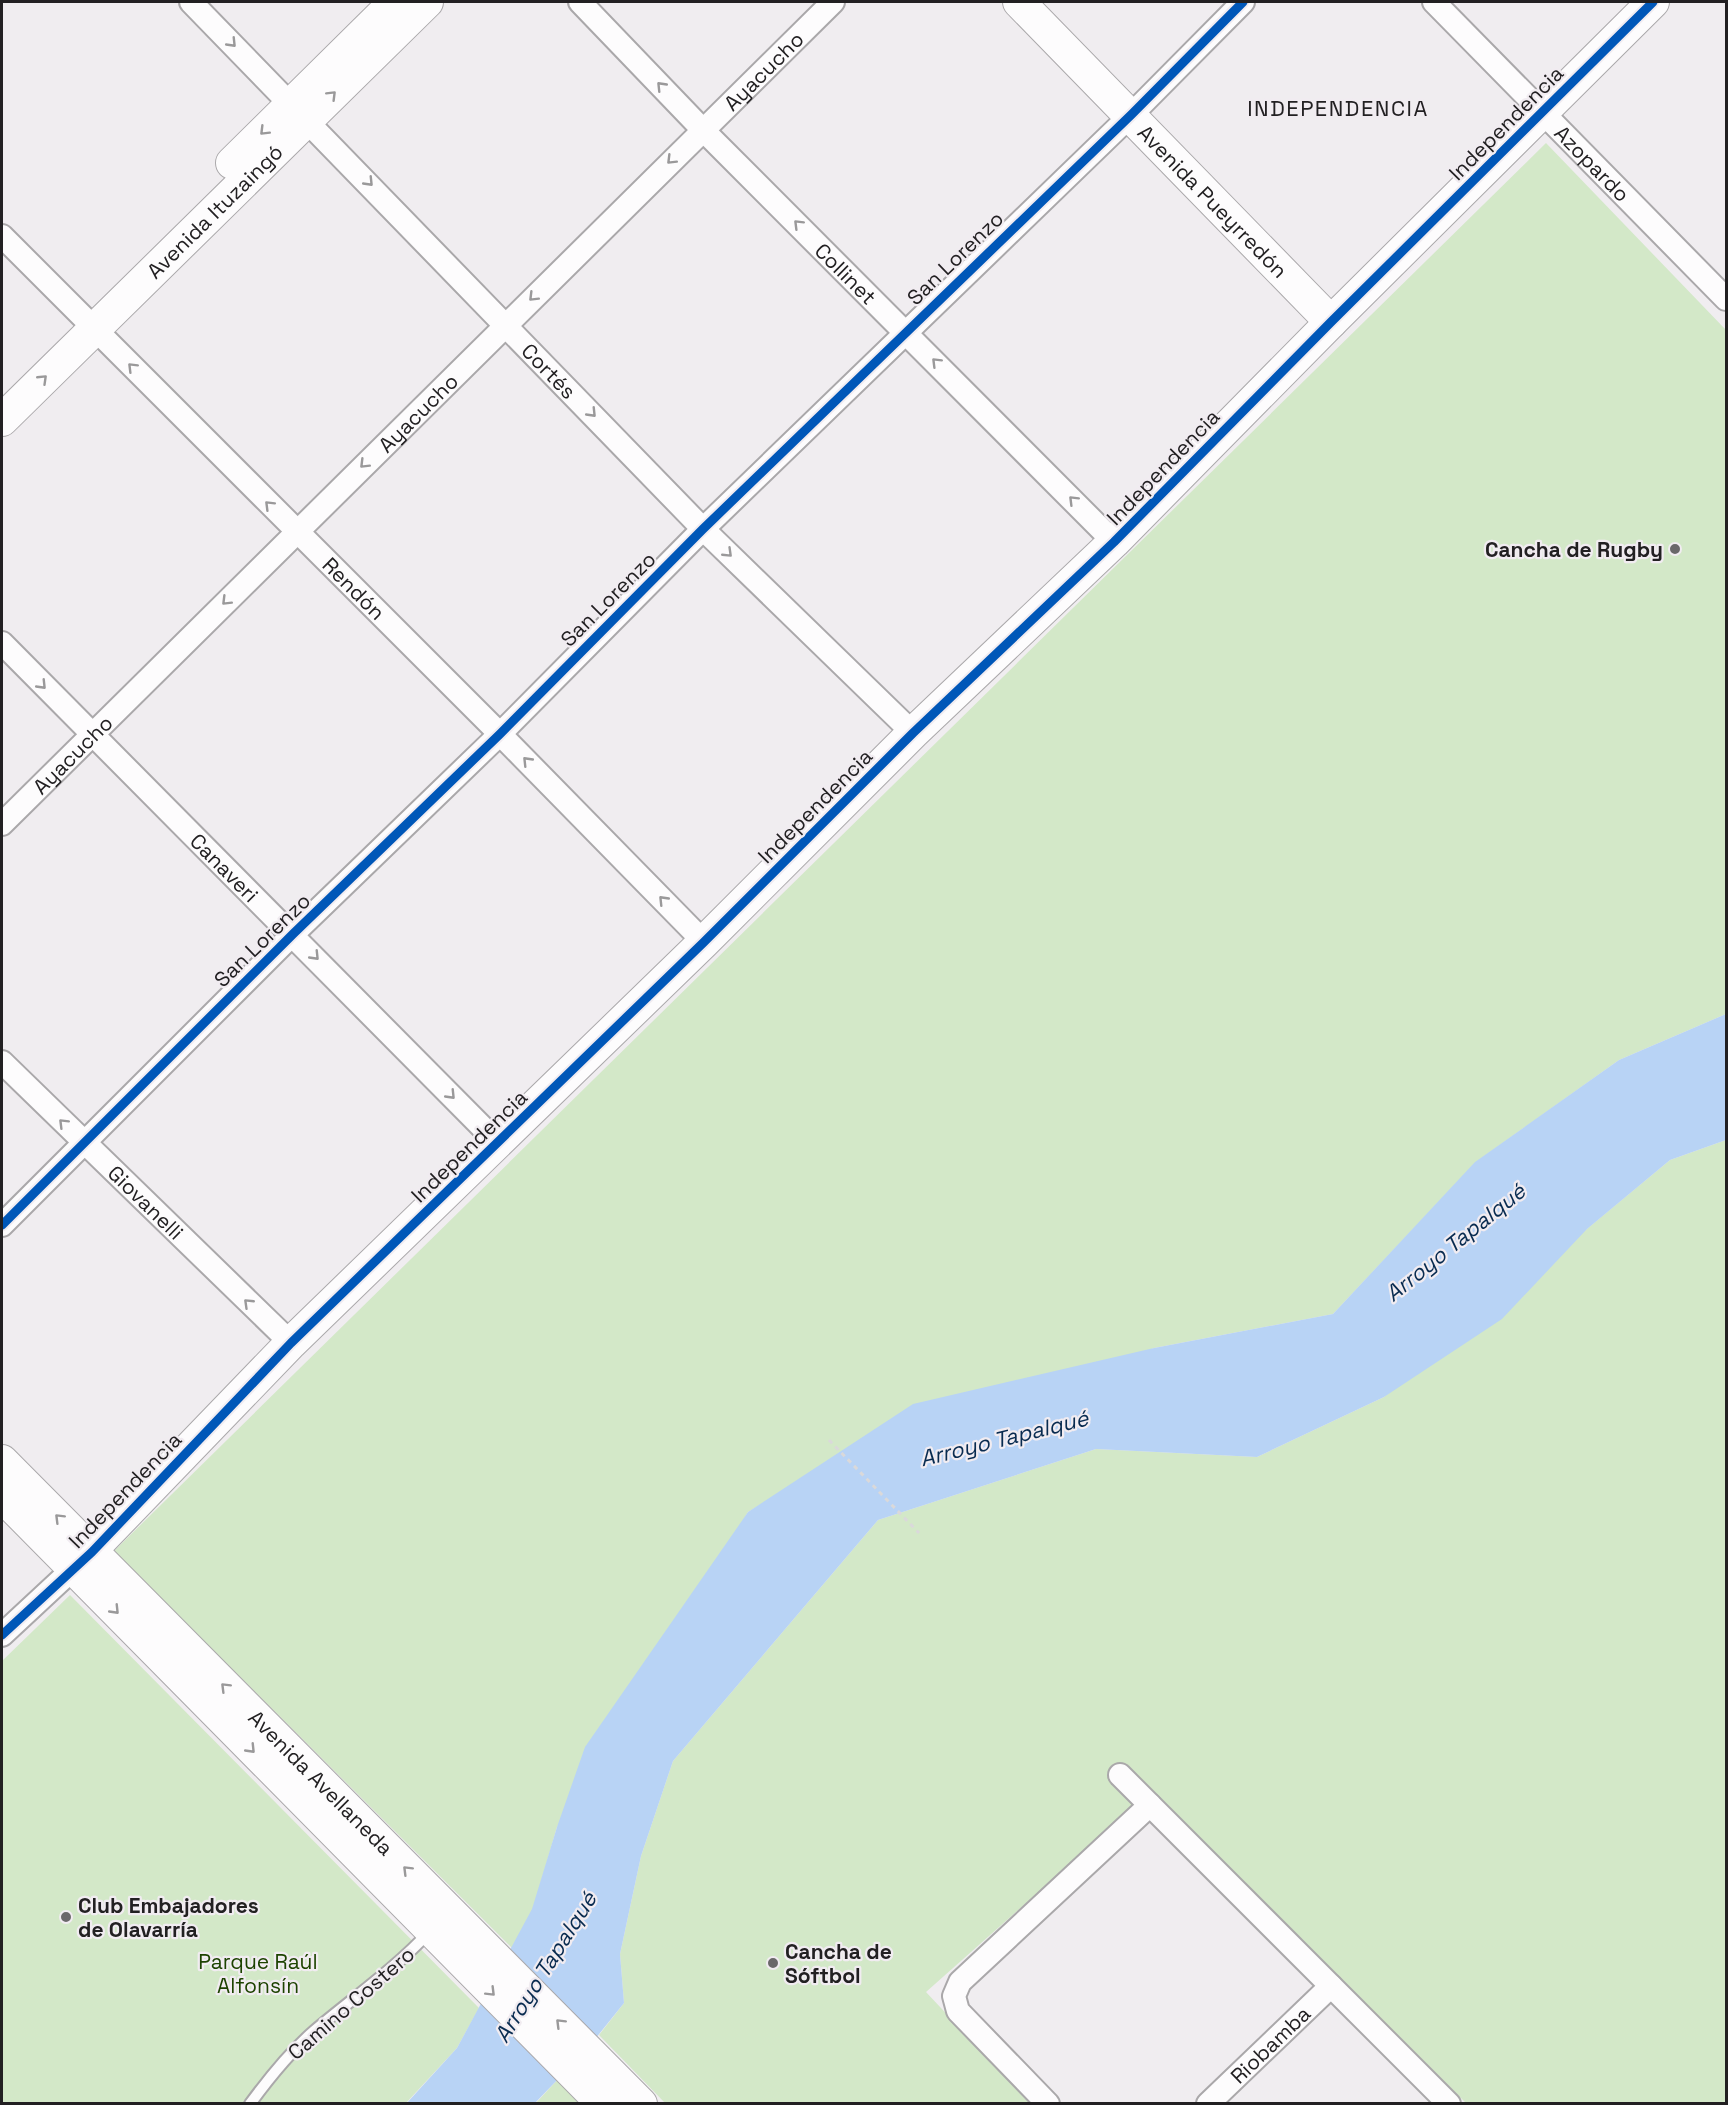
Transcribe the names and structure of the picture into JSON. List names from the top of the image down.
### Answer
{
  "streets": {
    "street": [
      "Ayacucho",
      "Independencia",
      "Azopardo",
      "Avenida Pueyrredón",
      "Avenida Ituzaingó",
      "San Lorenzo",
      "Collinet",
      "Cortés",
      "Rendón",
      "Canaveri",
      "Giovanelli",
      "Avenida Avellaneda",
      "Riobamba"
    ],
    "lane": ["Camino Costero"]
  },
  "crossings": [
    ["Ayacucho", "Collinet"],
    ["Ayacucho", "Cortés"],
    ["Ayacucho", "Rendón"],
    ["Ayacucho", "Canaveri"],
    ["Independencia", "Azopardo"],
    ["Independencia", "Avenida Pueyrredón"],
    ["Independencia", "Collinet"],
    ["Independencia", "Cortés"],
    ["Independencia", "Rendón"],
    ["Independencia", "Canaveri"],
    ["Independencia", "Giovanelli"],
    ["Independencia", "Avenida Avellaneda"],
    ["Avenida Pueyrredón", "San Lorenzo"],
    ["Avenida Ituzaingó", "Cortés"],
    ["Avenida Ituzaingó", "Rendón"],
    ["San Lorenzo", "Collinet"],
    ["San Lorenzo", "Cortés"],
    ["San Lorenzo", "Rendón"],
    ["San Lorenzo", "Canaveri"],
    ["San Lorenzo", "Giovanelli"],
    ["Avenida Avellaneda", "Camino Costero"]
  ],
  "one_way": [
    "Ayacucho",
    "Collinet",
    "Cortés",
    "Rendón",
    "Canaveri",
    "Giovanelli"
  ],
  "districts": ["INDEPENDENCIA"],
  "water": ["Arroyo Tapalqué"],
  "parks": ["Parque Raúl Alfonsín"],
  "places": ["Cancha de Rugby", "Club Embajadores de Olavarría", "Cancha de Sóftbol"]
}
